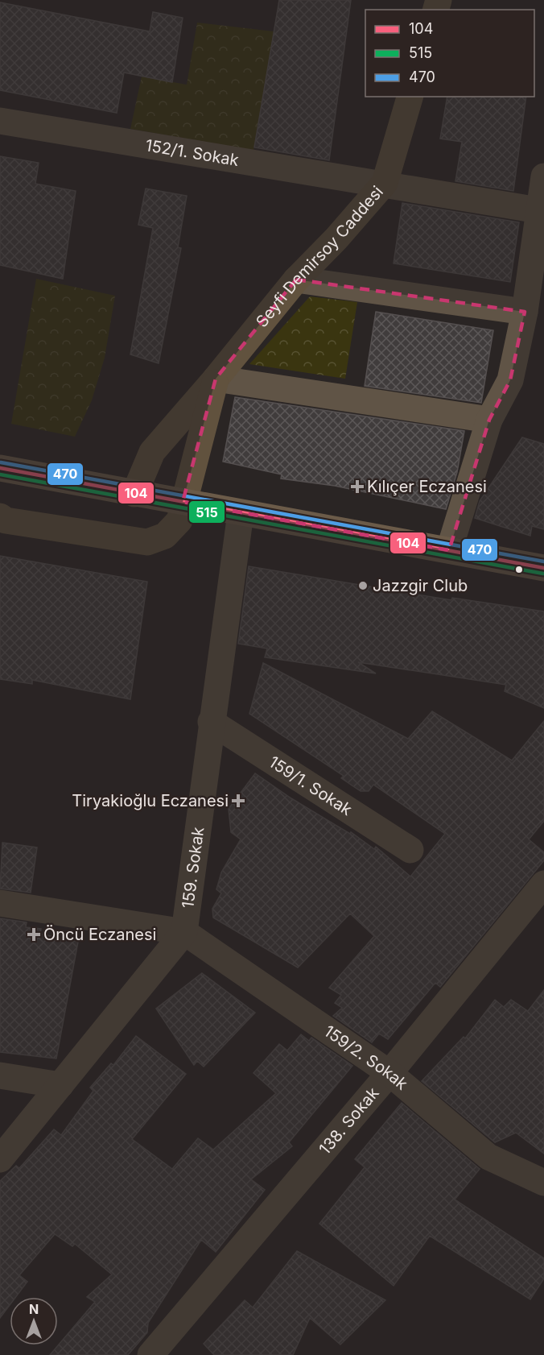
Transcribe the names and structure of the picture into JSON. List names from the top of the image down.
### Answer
{
  "streets": {
    "main road": ["Seyfi Demirsoy Caddesi"],
    "street": [
      "152/1. Sokak",
      "159/1. Sokak",
      "159. Sokak",
      "159/2. Sokak",
      "138. Sokak"
    ]
  },
  "crossings": [
    ["152/1. Sokak", "Seyfi Demirsoy Caddesi"],
    ["159/1. Sokak", "159. Sokak"],
    ["159. Sokak", "159/2. Sokak"],
    ["159/2. Sokak", "138. Sokak"]
  ],
  "places": {
    "health": ["Kılıçer Eczanesi", "Tiryakioğlu Eczanesi", "Öncü Eczanesi"],
    "other": ["Jazzgir Club"]
  },
  "lines": ["transit line 470", "transit line 104", "transit line 515"],
  "legend": ["104", "515", "470"],
  "north": "top"
}
